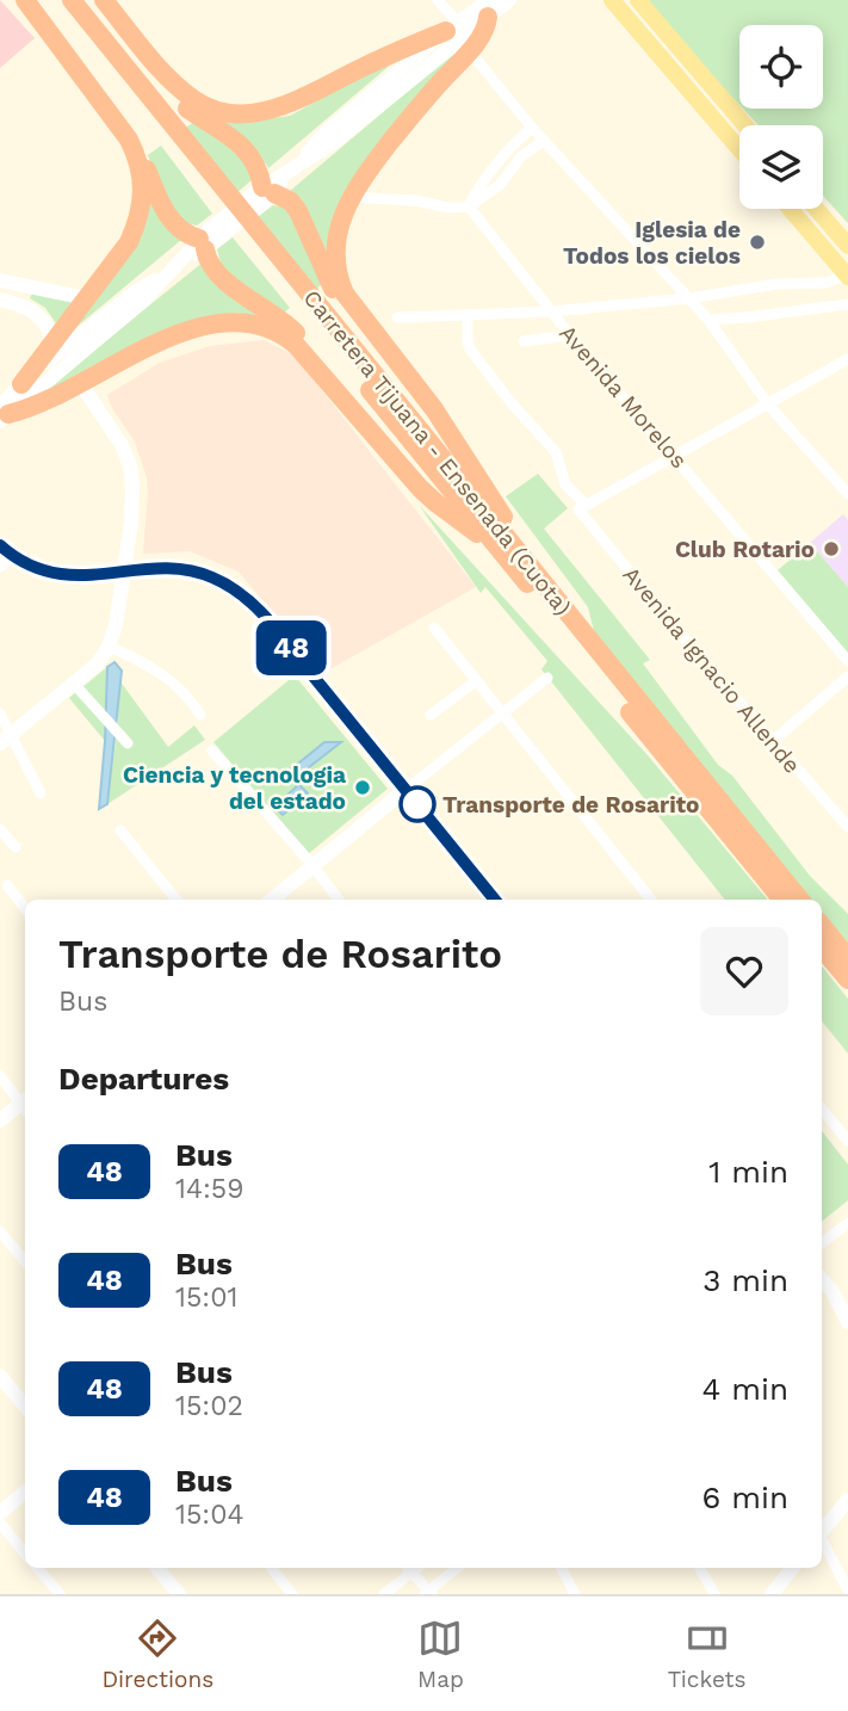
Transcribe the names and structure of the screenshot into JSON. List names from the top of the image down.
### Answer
{
  "streets": {
    "highway": ["Carretera Tijuana - Ensenada (Cuota)"],
    "street": ["Avenida Morelos", "Avenida Ignacio Allende"]
  },
  "places": [
    "Iglesia de Todos los cielos",
    "Club Rotario",
    "Ciencia y tecnologia del estado",
    "Transporte de Rosarito"
  ],
  "lines": ["bus line 48"],
  "page": {
    "on_map": "48",
    "heading": [
      ["Transporte de Rosarito", "Bus"],
      "Departures"
    ],
    "list": [
      {
        "mark": "48",
        "name": "Bus",
        "note": "14:59",
        "value": "1 min"
      },
      {
        "mark": "48",
        "name": "Bus",
        "note": "15:01",
        "value": "3 min"
      },
      {
        "mark": "48",
        "name": "Bus",
        "note": "15:02",
        "value": "4 min"
      },
      {
        "mark": "48",
        "name": "Bus",
        "note": "15:04",
        "value": "6 min"
      }
    ],
    "tabs": ["Directions", "Map", "Tickets"]
  }
}
